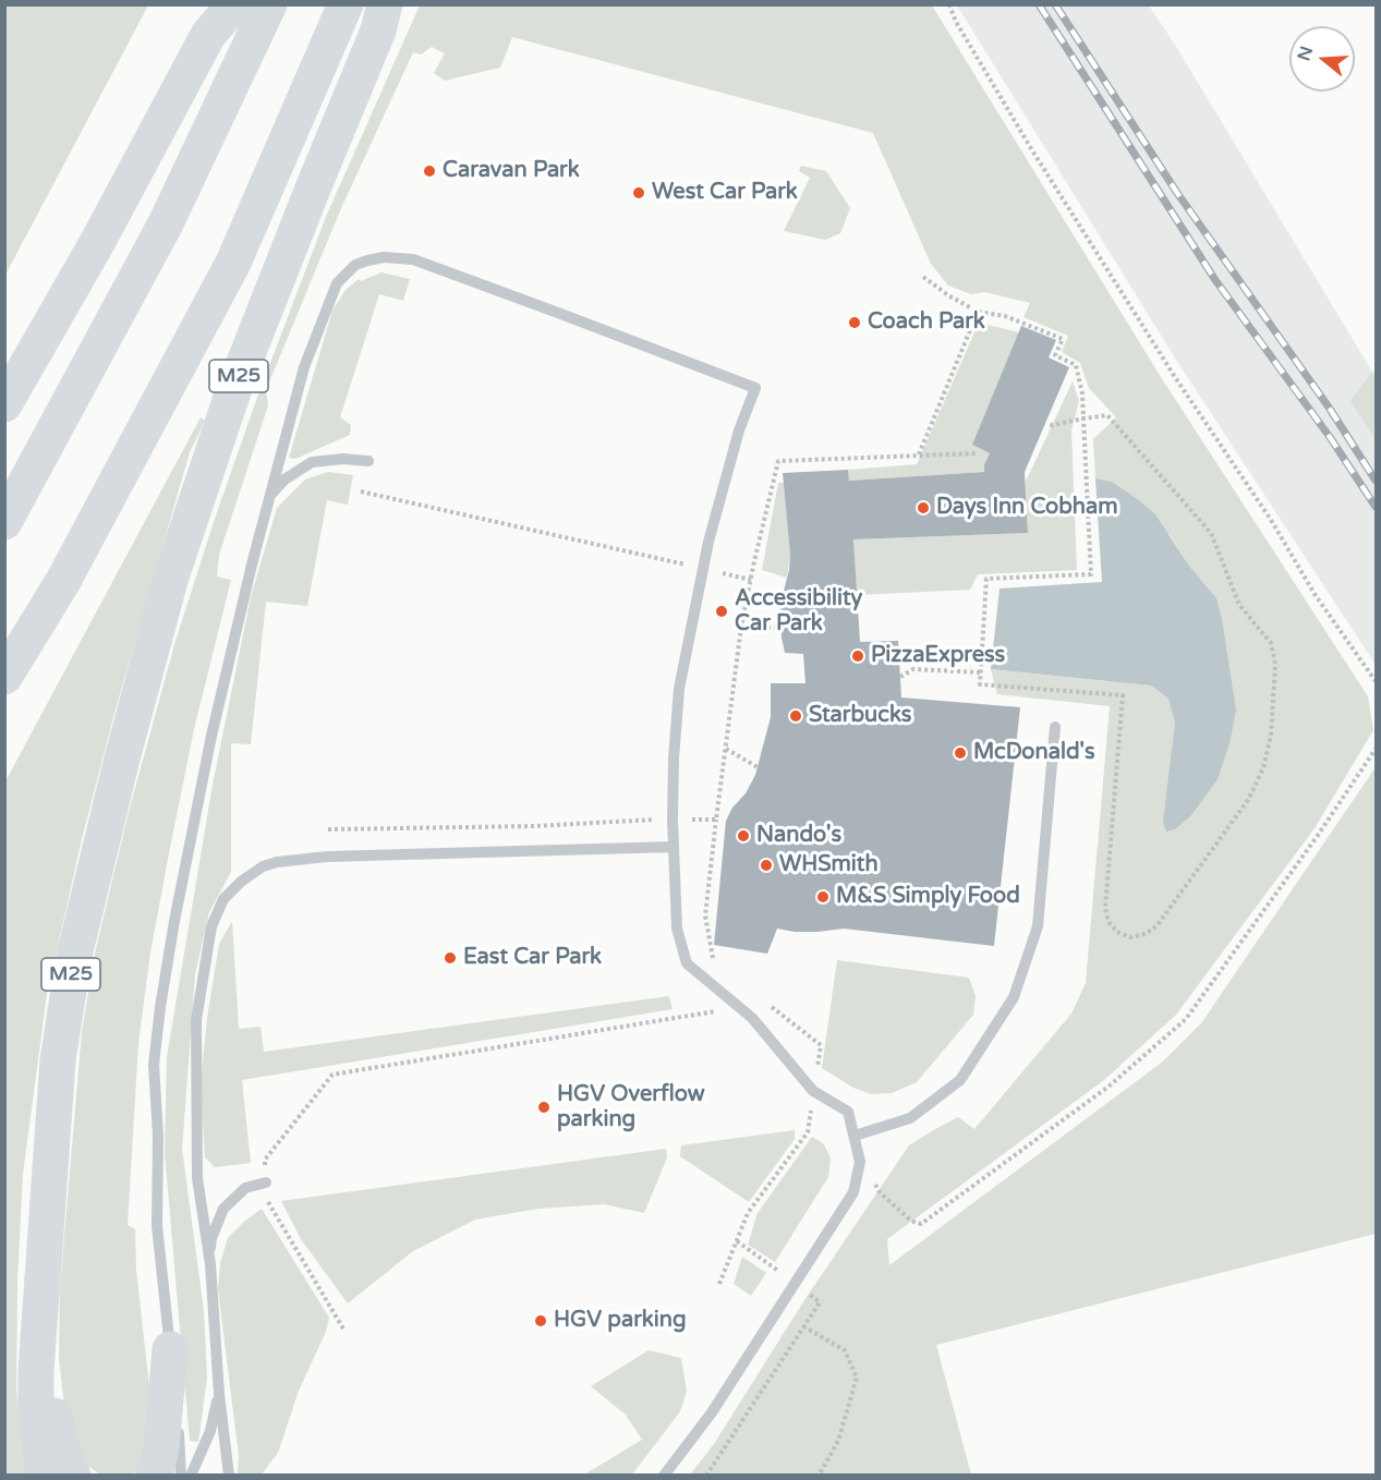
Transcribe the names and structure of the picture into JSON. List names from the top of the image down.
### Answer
{
  "streets": {
    "highway": ["M25"]
  },
  "places": [
    "Caravan Park",
    "West Car Park",
    "Coach Park",
    "Days Inn Cobham",
    "Accessibility Car Park",
    "PizzaExpress",
    "Starbucks",
    "McDonald's",
    "Nando's",
    "WHSmith",
    "M&S Simply Food",
    "East Car Park",
    "HGV Overflow parking",
    "HGV parking"
  ],
  "north": "left"
}
